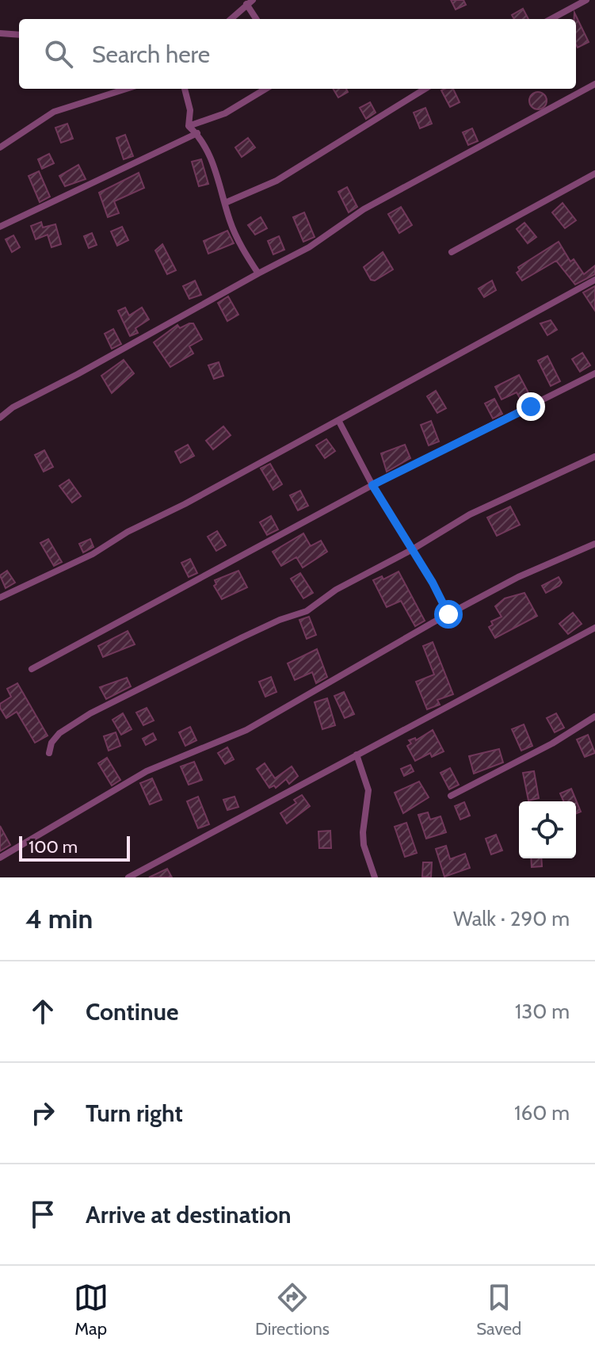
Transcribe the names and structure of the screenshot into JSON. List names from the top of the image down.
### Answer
{
  "scale_bar": "100 m",
  "page": {
    "search": "Search here",
    "scale": "100 m",
    "heading": ["4 min", "Walk · 290 m"],
    "list": [
      ["Continue", "130 m"],
      ["Turn right", "160 m"],
      "Arrive at destination"
    ],
    "nav": ["Map", "Directions", "Saved"]
  }
}
